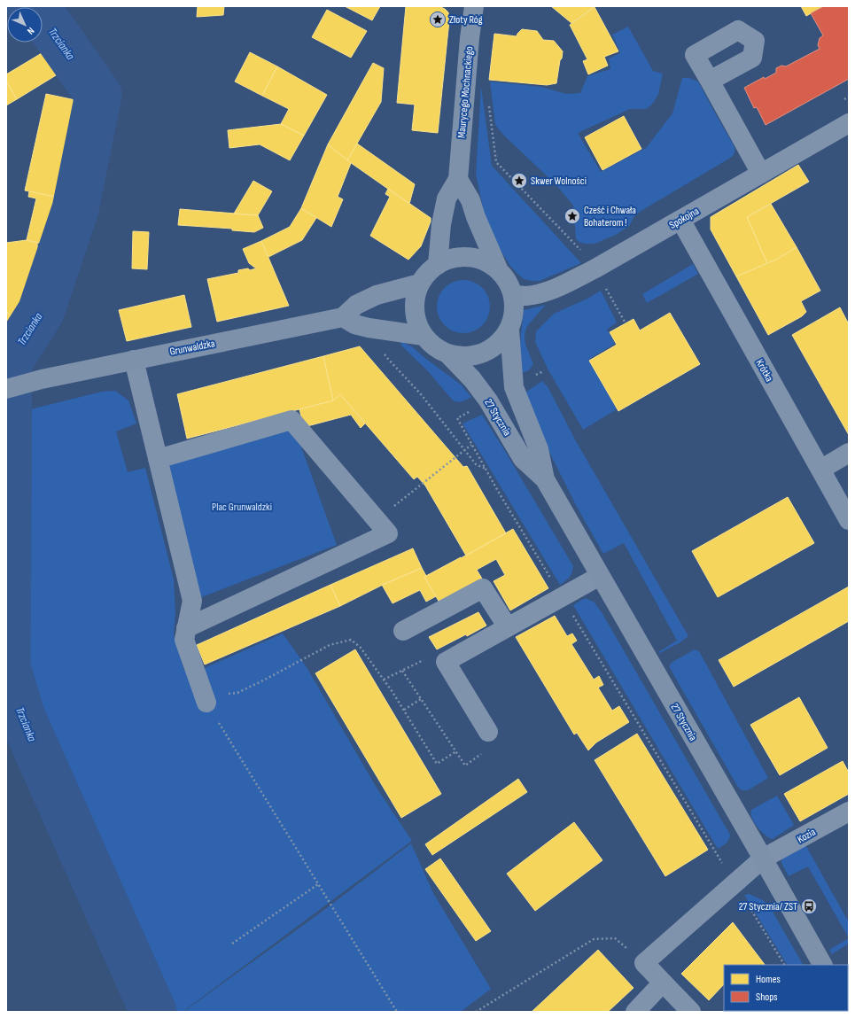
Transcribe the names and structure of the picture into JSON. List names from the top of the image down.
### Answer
{
  "streets": {
    "main road": ["Maurycego Mochnackiego", "Grunwaldzka", "27 Stycznia"],
    "street": ["Spokojna", "Krótka", "Kozia"]
  },
  "crossings": [
    ["Maurycego Mochnackiego", "Spokojna"],
    ["Maurycego Mochnackiego", "Grunwaldzka"],
    ["Maurycego Mochnackiego", "27 Stycznia"],
    ["Spokojna", "Grunwaldzka"],
    ["Spokojna", "Krótka"],
    ["Spokojna", "27 Stycznia"],
    ["Grunwaldzka", "27 Stycznia"],
    ["27 Stycznia", "Kozia"]
  ],
  "water": ["Trzcianka"],
  "parks": ["Plac Grunwaldzki"],
  "places": {
    "place": ["Złoty Róg", "Skwer Wolności", "Cześć i Chwała Bohaterom !"],
    "bus stop": ["27 Stycznia/ ZST"]
  },
  "legend": ["Homes", "Shops"],
  "north": "bottom right"
}
